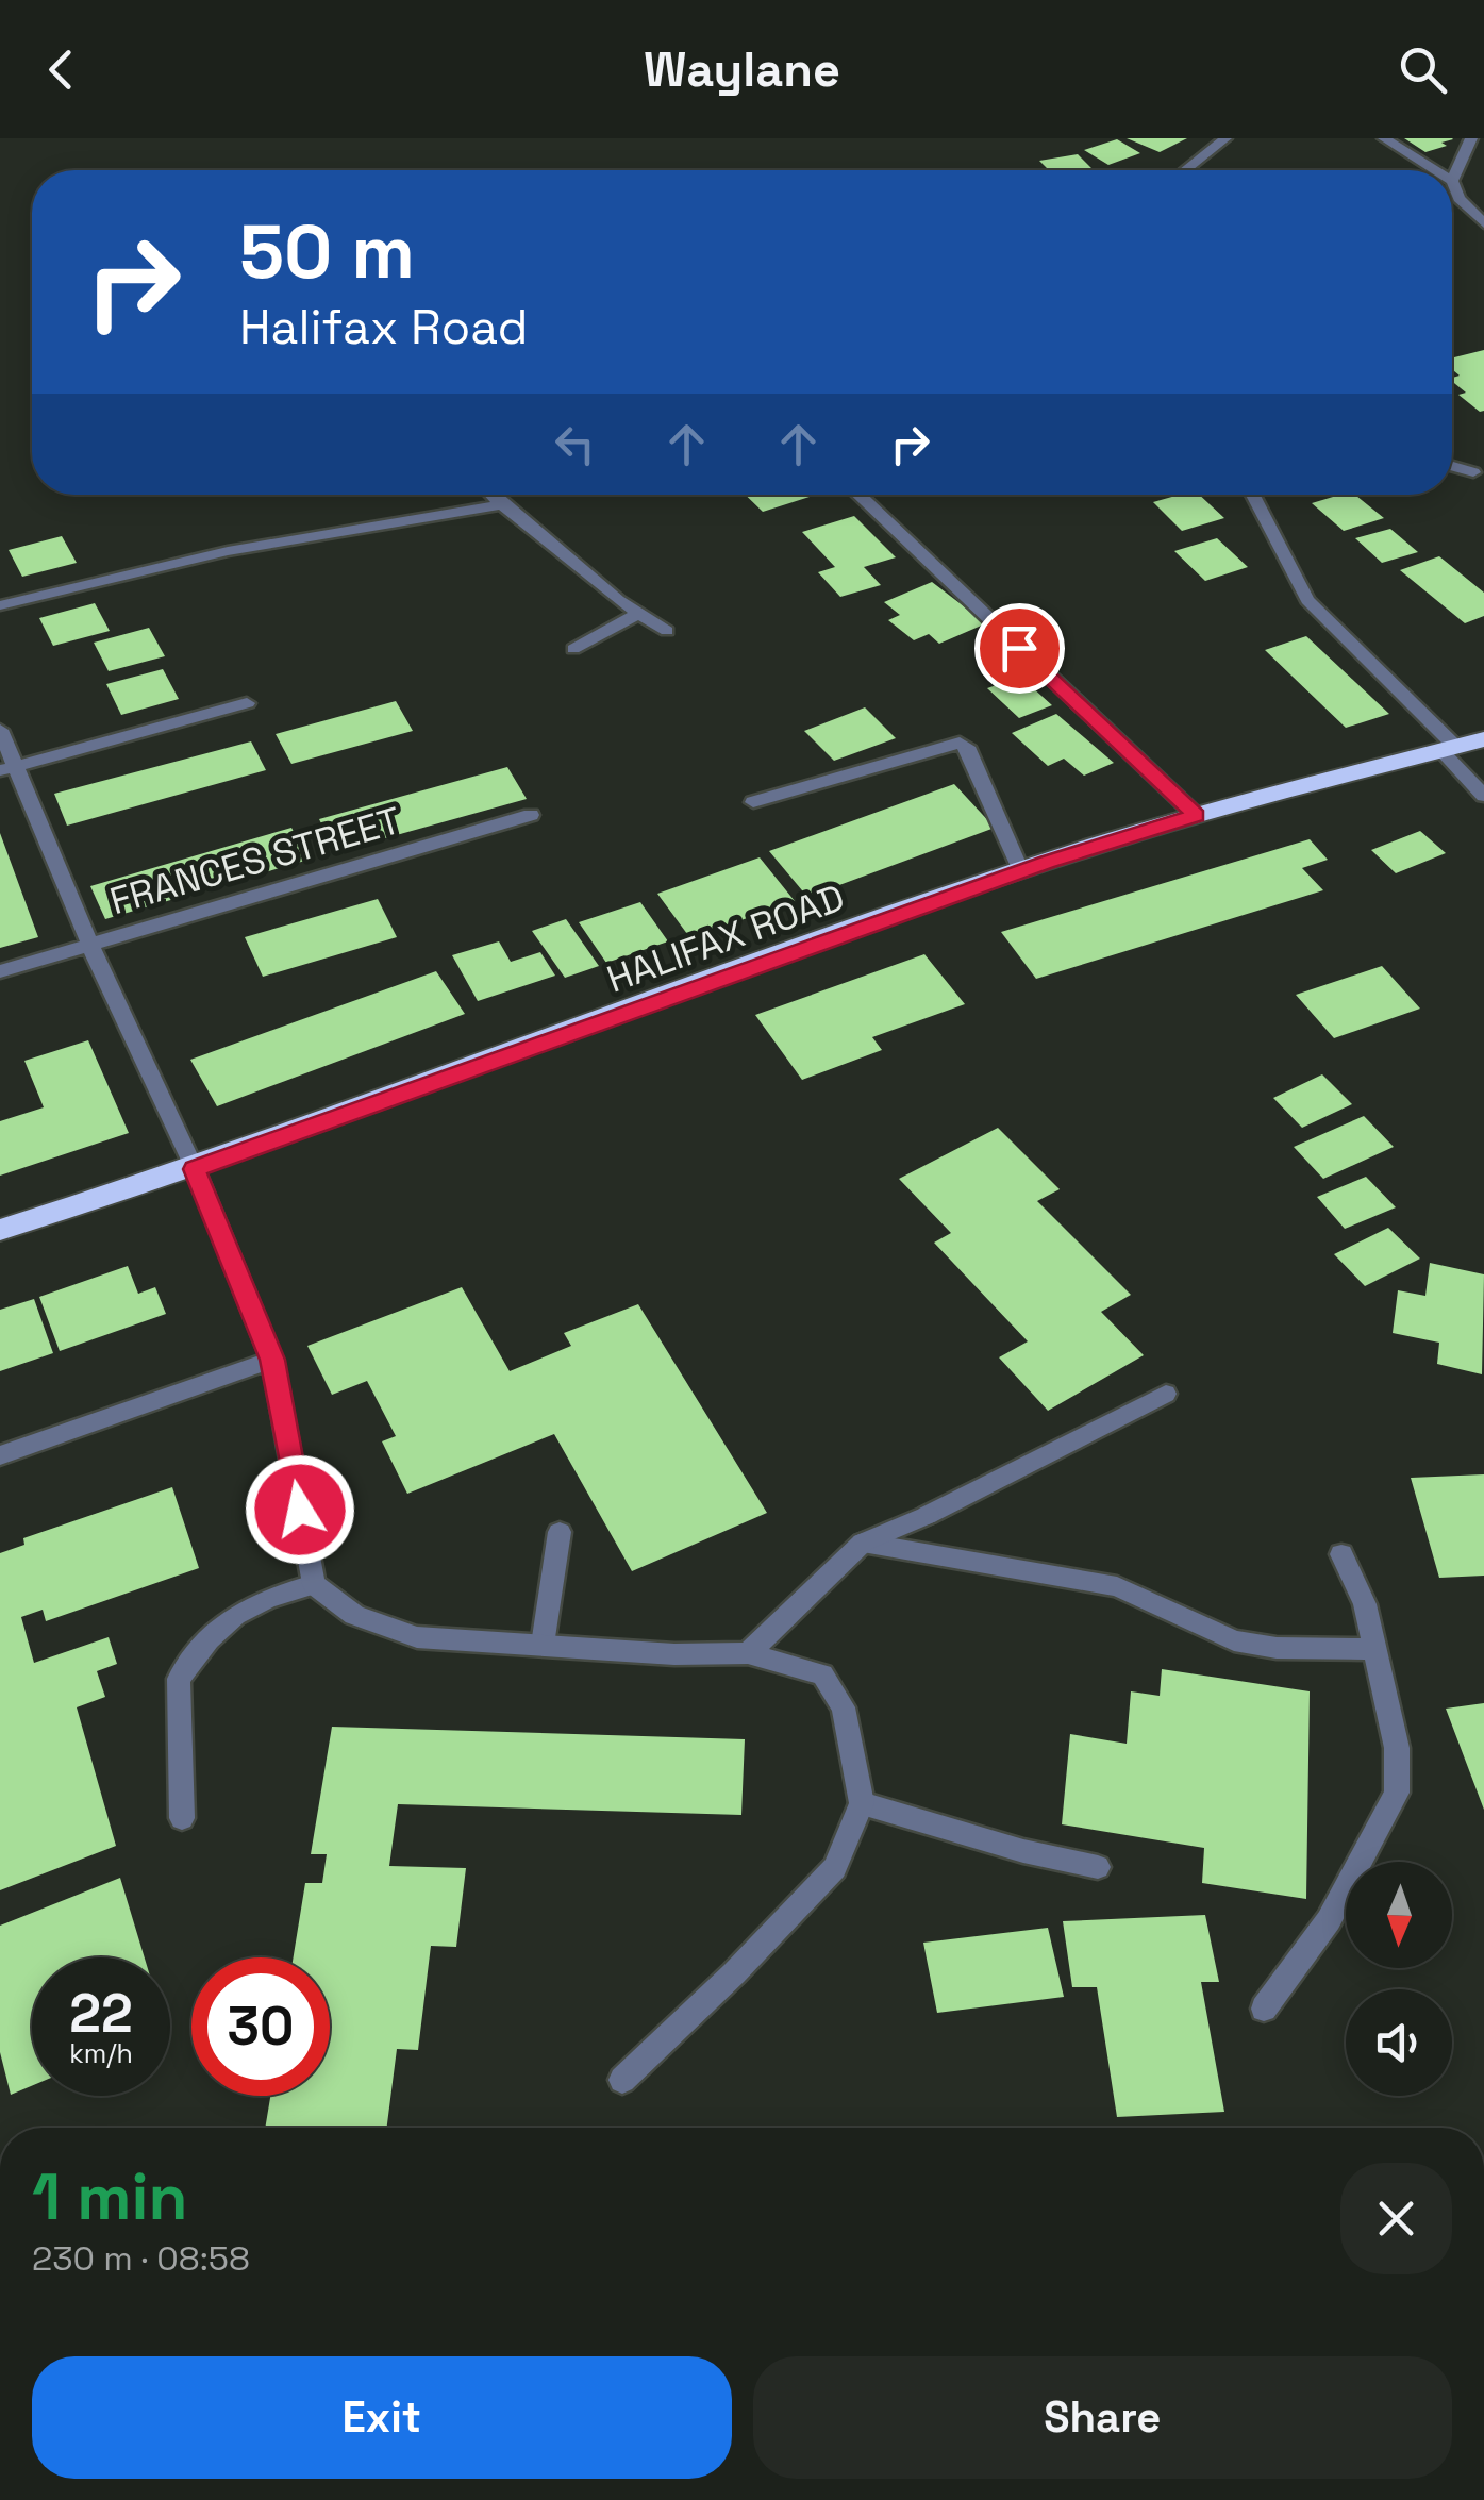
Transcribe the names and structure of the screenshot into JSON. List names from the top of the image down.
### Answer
{
  "streets": {
    "highway": ["HALIFAX ROAD"],
    "street": ["FRANCES STREET"]
  },
  "north": "bottom",
  "page": {
    "header": "Waylane",
    "turn": ["50 m", "Halifax Road"],
    "speed": "22 km/h",
    "limit": "30",
    "heading": ["1 min", "230 m · 08:58"],
    "buttons": ["Exit", "Share"]
  }
}
